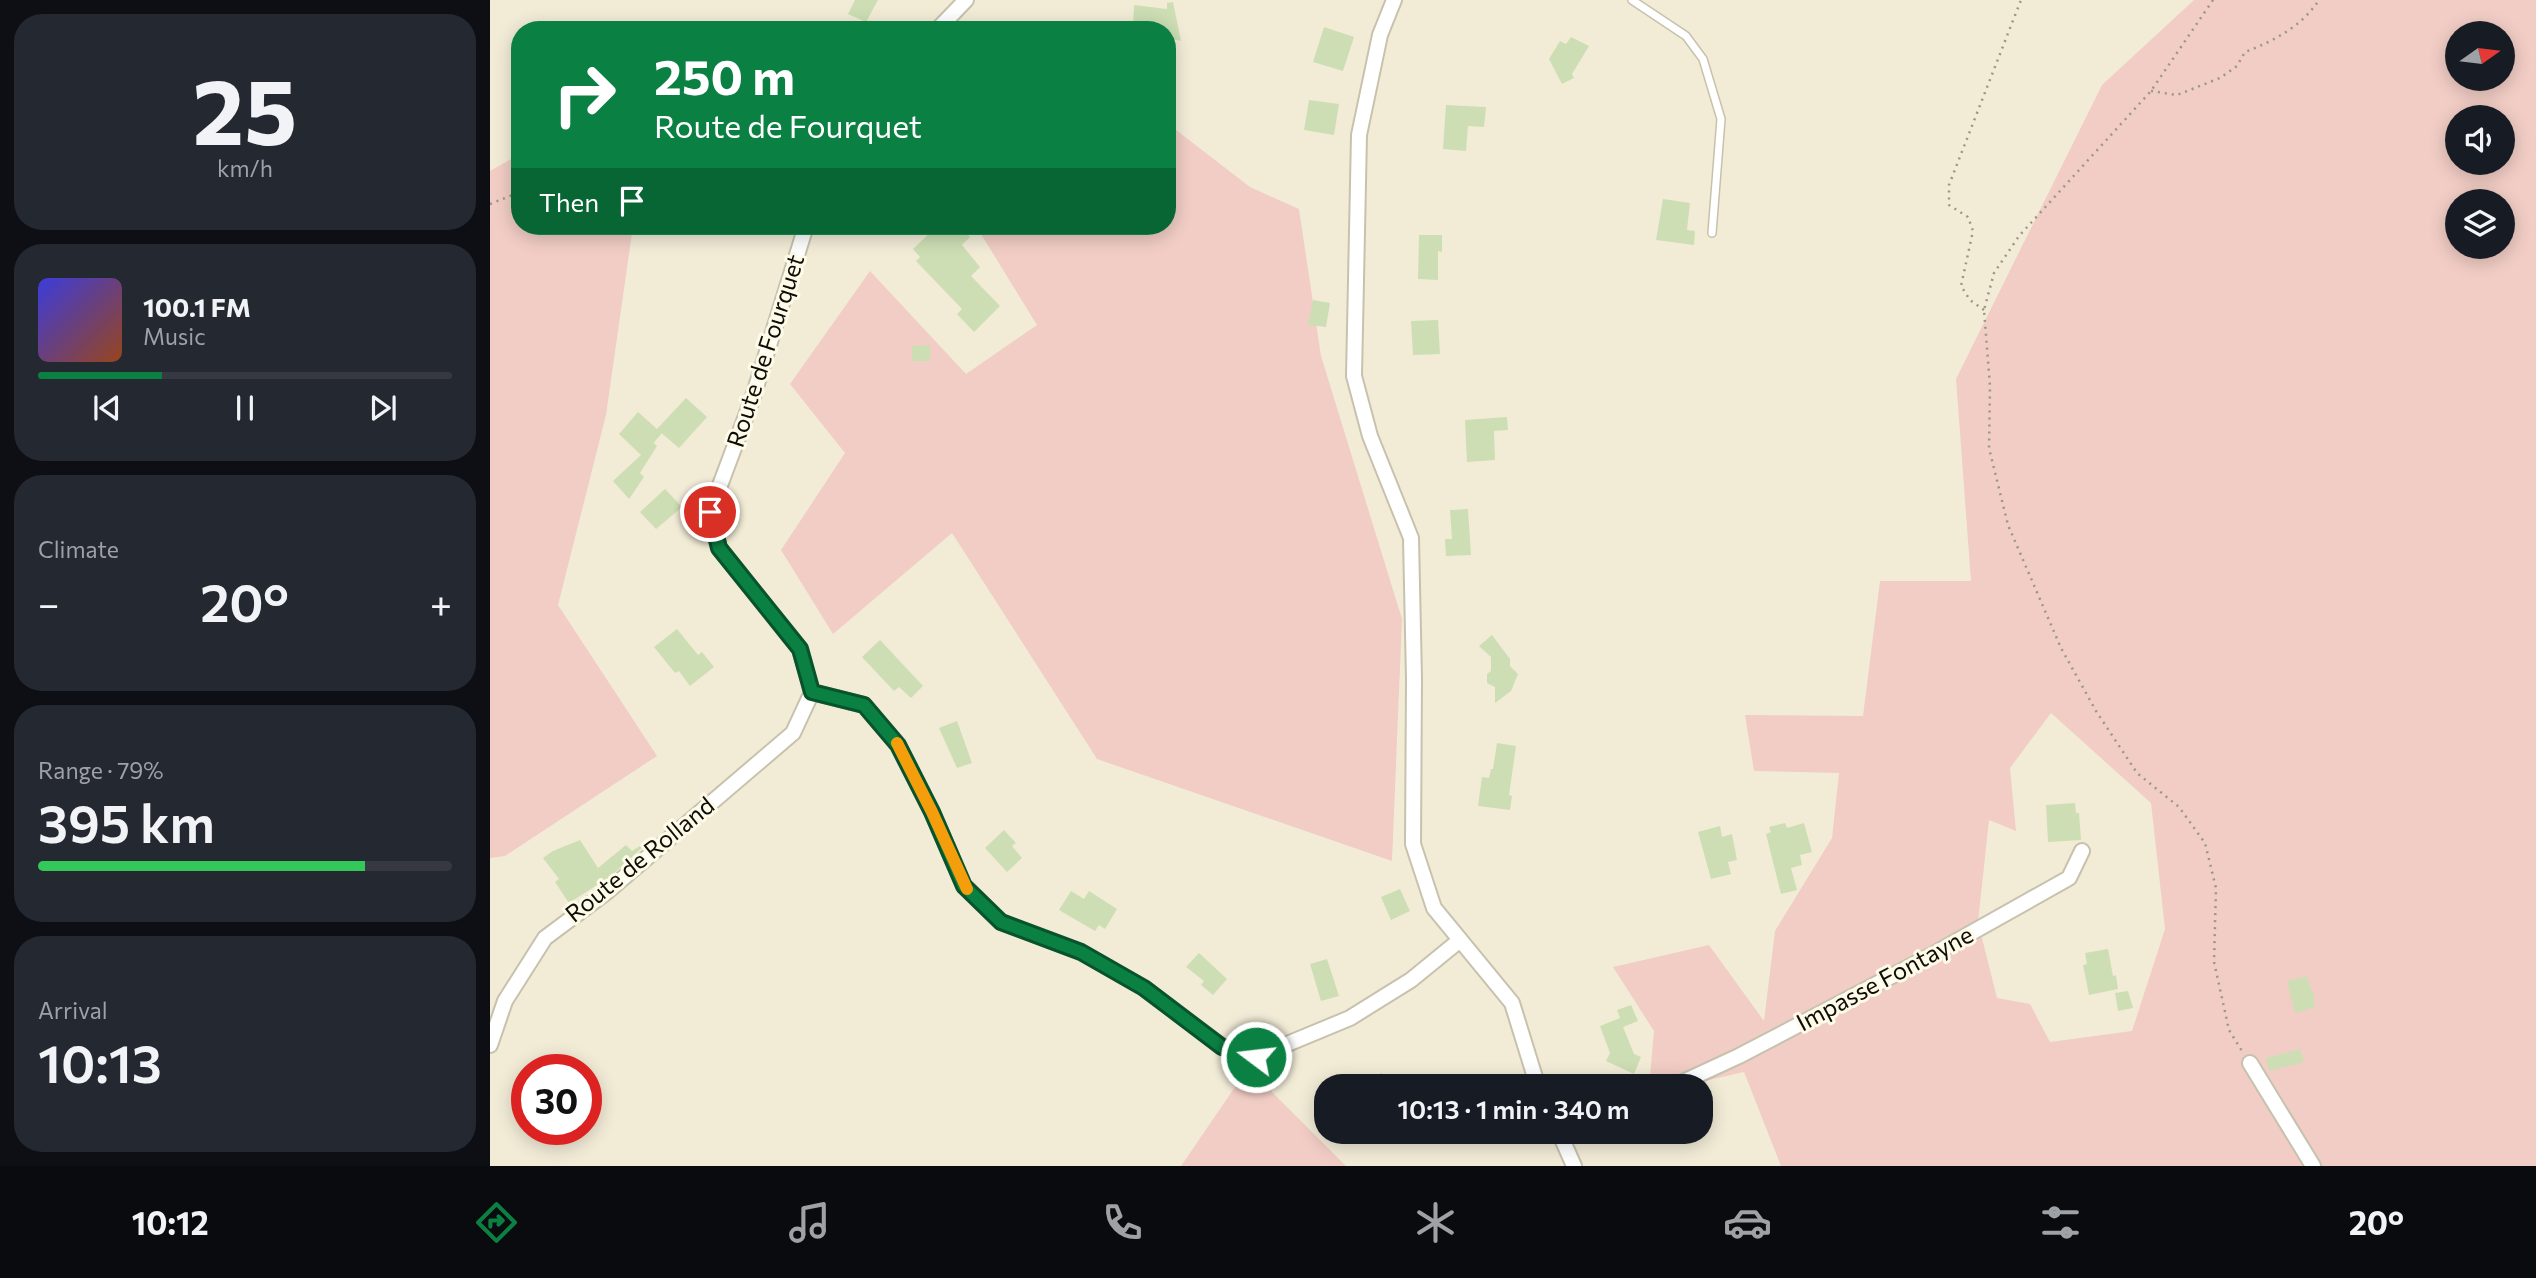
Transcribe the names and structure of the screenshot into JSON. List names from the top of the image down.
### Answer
{
  "streets": {
    "street": ["Route de Fourquet", "Route de Rolland", "Impasse Fontayne"]
  },
  "crossings": [
    ["Route de Fourquet", "Route de Rolland"]
  ],
  "north": "right",
  "page": {
    "tile": [
      ["25", "km/h"],
      "Climate",
      ["Range · 79%", "395 km"],
      ["Arrival", "10:13"]
    ],
    "turn": ["250 m", "Route de Fourquet"],
    "then": "Then",
    "song": ["100.1 FM", "Music"],
    "heat": ["−", "20°", "+"],
    "limit": "30",
    "trip": "10:13 · 1 min · 340 m",
    "tabs": ["10:12", "20°"]
  }
}
